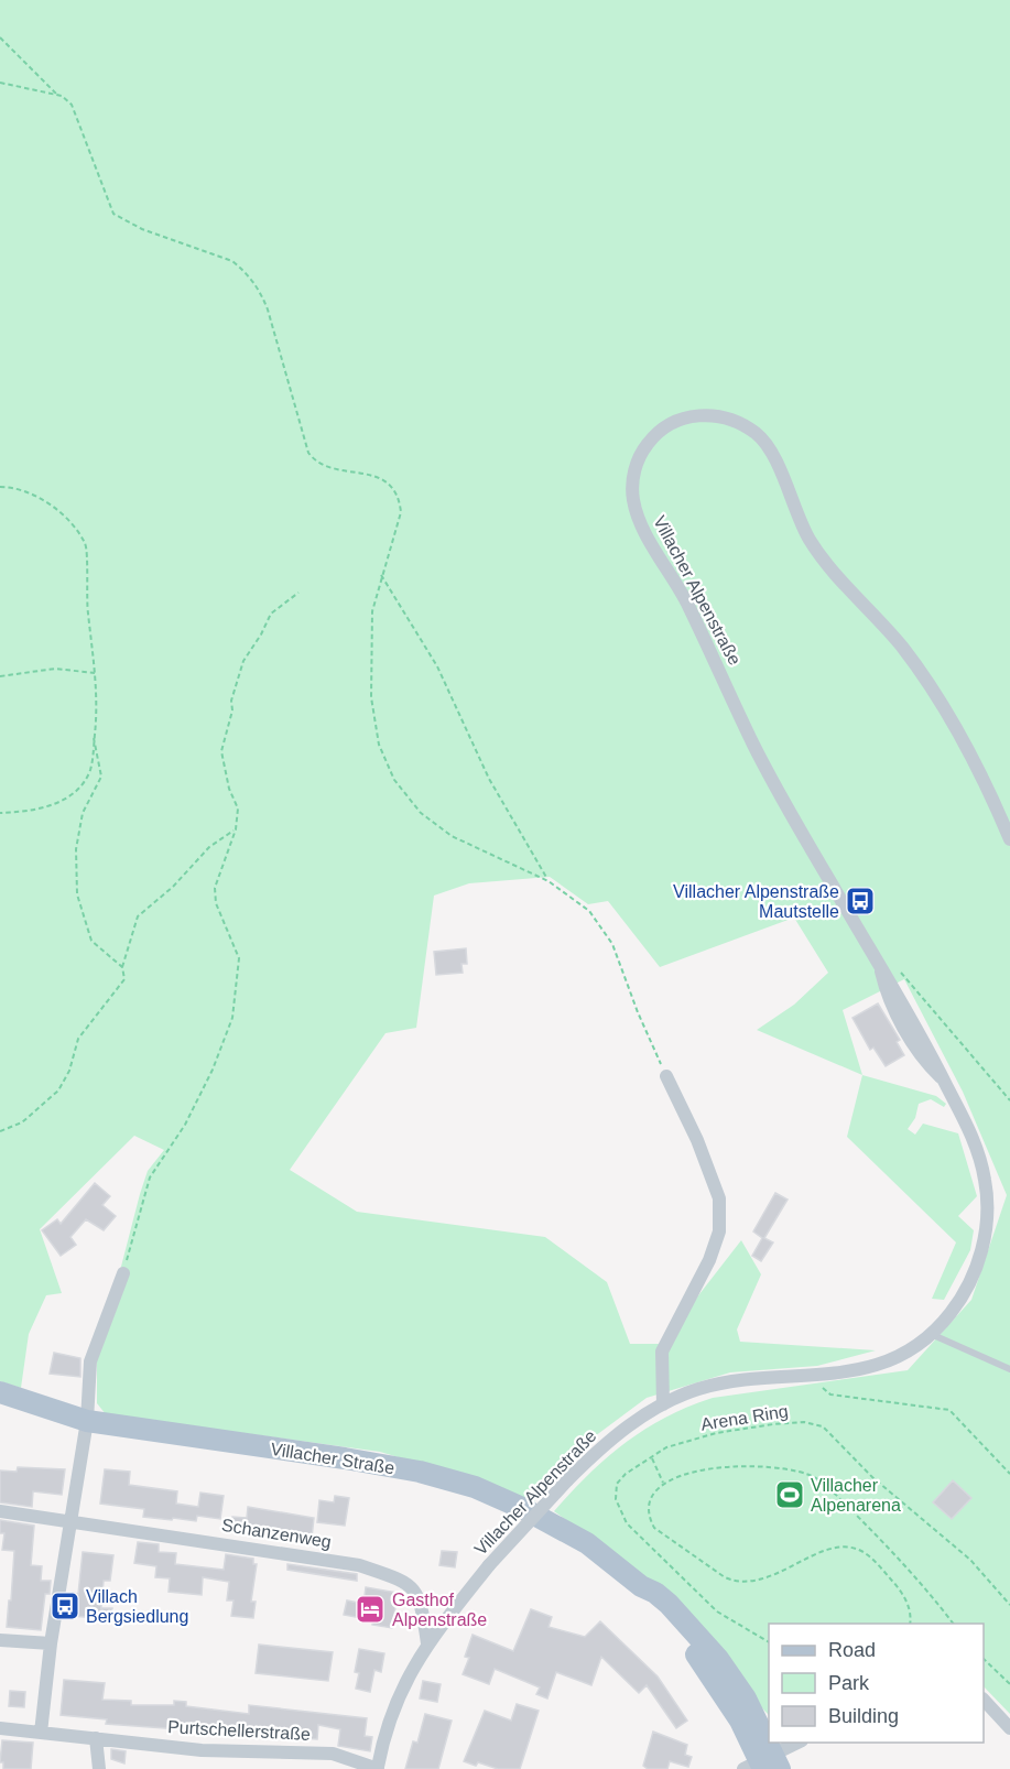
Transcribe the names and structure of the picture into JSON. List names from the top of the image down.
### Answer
{
  "streets": {
    "main road": ["Villacher Straße"],
    "street": ["Villacher Alpenstraße", "Schanzenweg", "Purtschellerstraße"],
    "path": ["Arena Ring"]
  },
  "crossings": [
    ["Villacher Alpenstraße", "Schanzenweg"],
    ["Villacher Alpenstraße", "Purtschellerstraße"]
  ],
  "places": {
    "bus stop": ["Villacher Alpenstraße Mautstelle", "Villach Bergsiedlung"],
    "sports": ["Villacher Alpenarena"],
    "hotel": ["Gasthof Alpenstraße"]
  },
  "legend": ["Road", "Park", "Building"]
}
